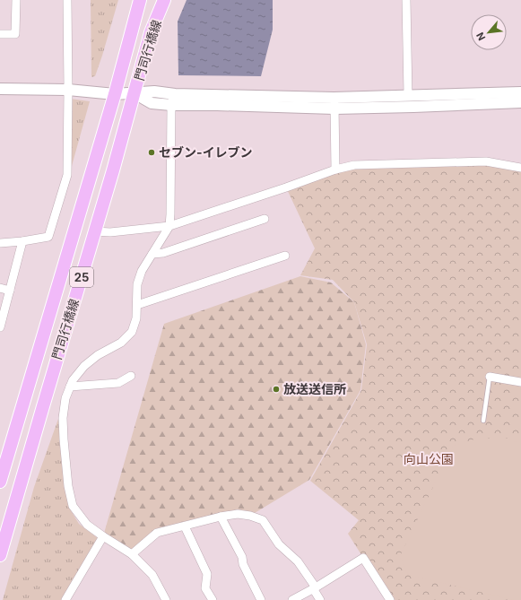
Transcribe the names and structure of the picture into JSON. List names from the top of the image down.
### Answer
{
  "streets": {
    "main road": ["門司行橋線", "25"]
  },
  "parks": ["向山公園"],
  "places": ["セブン-イレブン", "放送送信所"],
  "north": "bottom left"
}
